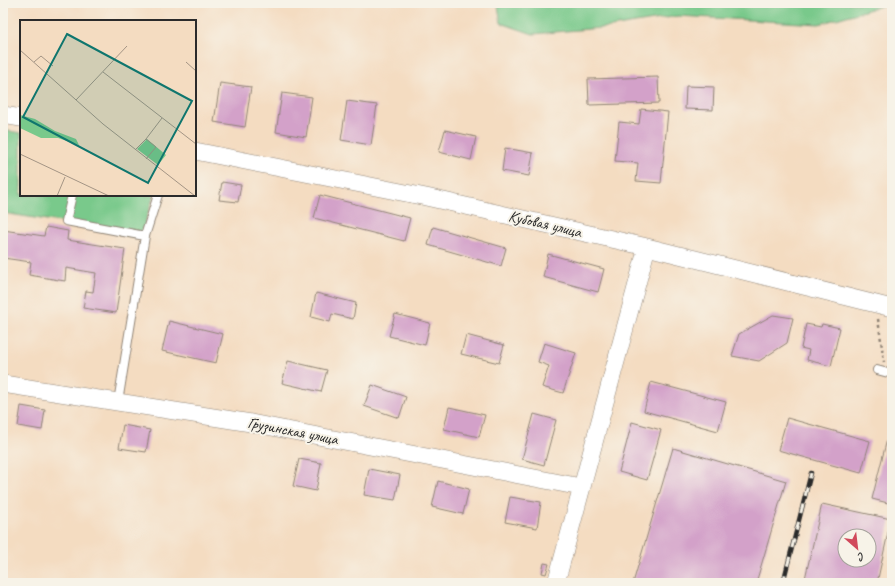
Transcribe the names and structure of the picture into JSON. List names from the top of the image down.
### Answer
{
  "streets": {
    "street": ["Кубовая улица", "Грузинская улица"]
  },
  "north": "bottom right"
}
